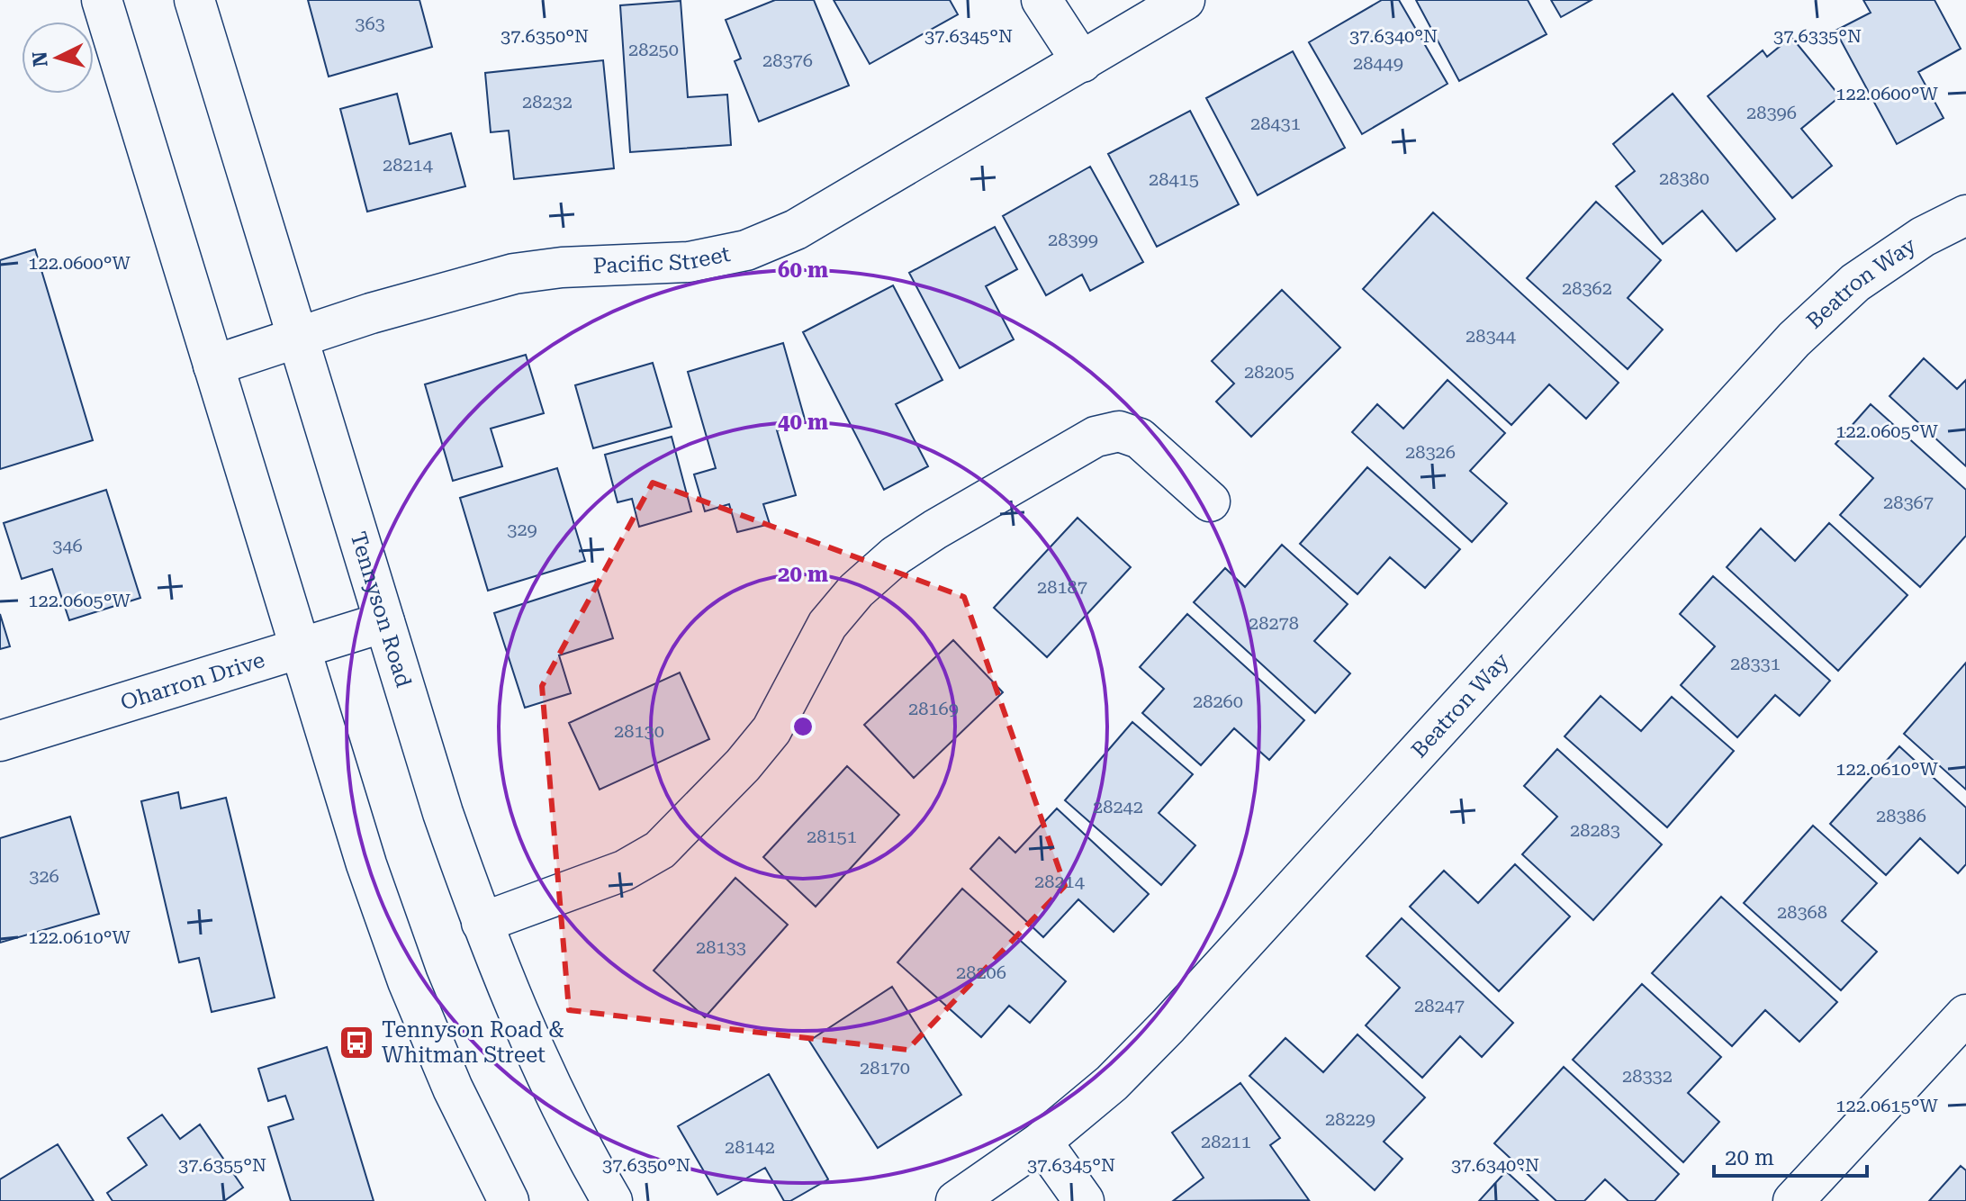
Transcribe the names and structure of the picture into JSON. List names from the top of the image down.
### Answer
{
  "streets": {
    "street": [
      "Pacific Street",
      "Beatron Way",
      "Tennyson Road",
      "Oharron Drive"
    ]
  },
  "crossings": [
    ["Pacific Street", "Tennyson Road"],
    ["Tennyson Road", "Oharron Drive"]
  ],
  "places": {
    "bus stop": ["Tennyson Road & Whitman Street"]
  },
  "house_numbers": [
    "363",
    "28250",
    "28376",
    "28449",
    "28232",
    "28396",
    "28431",
    "28214",
    "28380",
    "28415",
    "28399",
    "28362",
    "28344",
    "28205",
    "28326",
    "28367",
    "329",
    "346",
    "28187",
    "28278",
    "28331",
    "28260",
    "28169",
    "28130",
    "28242",
    "28386",
    "28283",
    "28151",
    "326",
    "28214",
    "28368",
    "28133",
    "28206",
    "28247",
    "28170",
    "28332",
    "28229",
    "28211",
    "28142"
  ],
  "scale_bar": "20 m",
  "north": "left",
  "coordinates": [
    "37.6350°N",
    "37.6345°N",
    "37.6340°N",
    "37.6335°N",
    "122.0600°W",
    "122.0605°W",
    "122.0610°W",
    "122.0615°W",
    "37.6355°N"
  ],
  "rings": ["60 m", "40 m", "20 m"]
}
